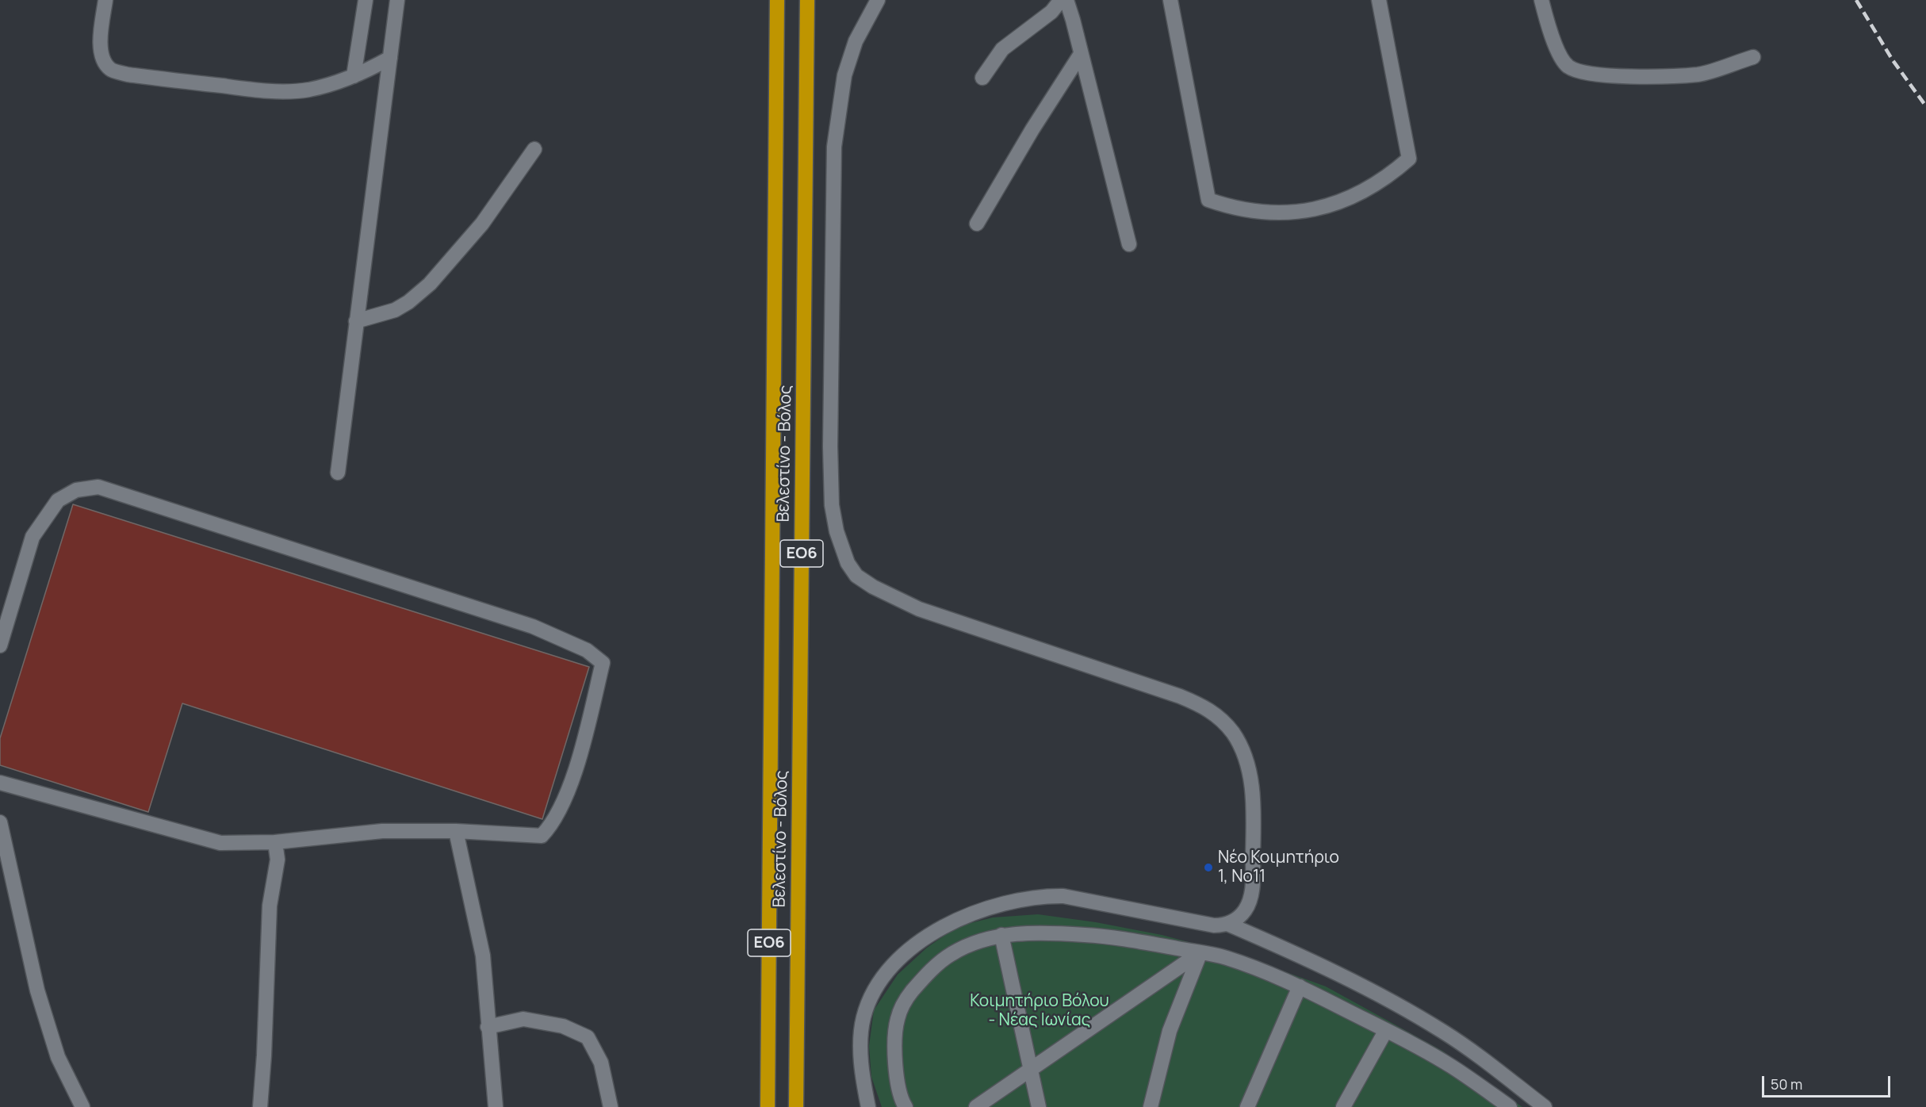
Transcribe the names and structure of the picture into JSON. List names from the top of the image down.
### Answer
{
  "streets": {
    "highway": ["Βελεστίνο - Βόλος", "ΕΟ6"]
  },
  "parks": ["Κοιμητήριο Βόλου - Νέας Ιωνίας"],
  "places": ["Νέο Κοιμητήριο 1, Νο11"],
  "scale_bar": "50 m"
}
